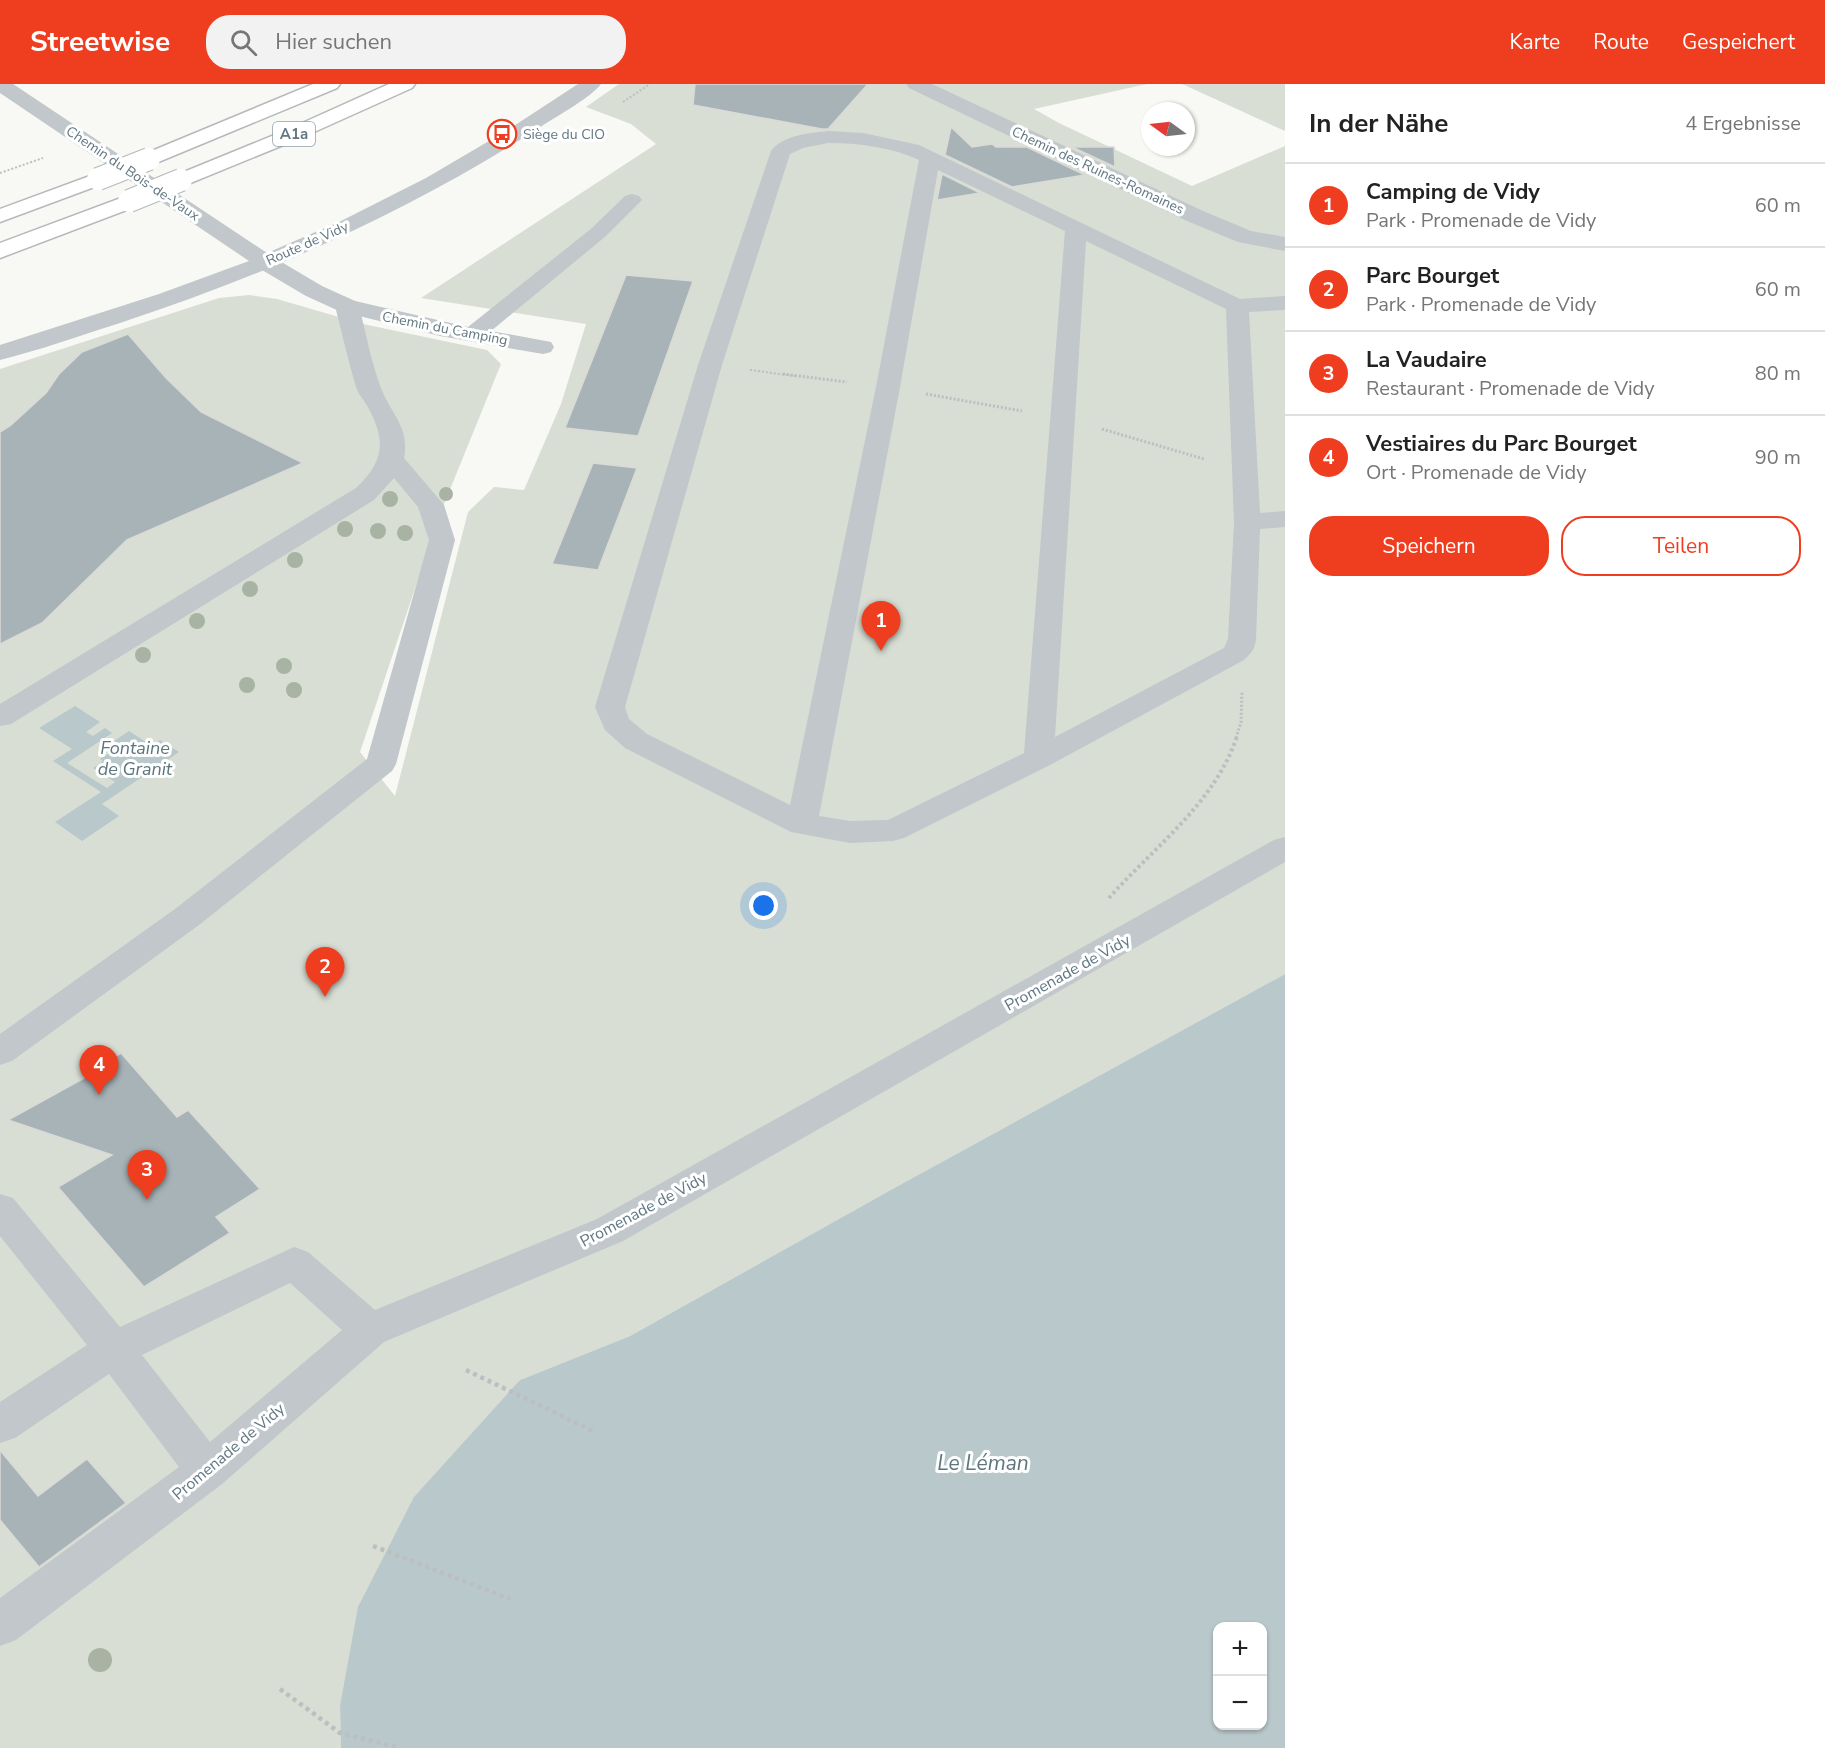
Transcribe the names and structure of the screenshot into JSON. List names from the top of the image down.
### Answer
{
  "streets": {
    "highway": ["A1a"],
    "street": [
      "Chemin des Ruines-Romaines",
      "Chemin du Bois-de-Vaux",
      "Route de Vidy",
      "Promenade de Vidy"
    ],
    "lane": ["Chemin du Camping"]
  },
  "crossings": [
    ["Chemin du Bois-de-Vaux", "Route de Vidy"],
    ["Chemin du Bois-de-Vaux", "Chemin du Camping"],
    ["Route de Vidy", "Chemin du Camping"]
  ],
  "water": ["Fontaine de Granit", "Le Léman"],
  "places": {
    "bus stop": ["Siège du CIO"]
  },
  "north": "left",
  "page": {
    "header": "Streetwise",
    "search": "Hier suchen",
    "nav": ["Karte", "Route", "Gespeichert"],
    "heading": ["In der Nähe", "4 Ergebnisse"],
    "list": [
      {
        "mark": "1",
        "name": "Camping de Vidy",
        "note": "Park · Promenade de Vidy",
        "value": "60 m"
      },
      {
        "mark": "2",
        "name": "Parc Bourget",
        "note": "Park · Promenade de Vidy",
        "value": "60 m"
      },
      {
        "mark": "3",
        "name": "La Vaudaire",
        "note": "Restaurant · Promenade de Vidy",
        "value": "80 m"
      },
      {
        "mark": "4",
        "name": "Vestiaires du Parc Bourget",
        "note": "Ort · Promenade de Vidy",
        "value": "90 m"
      }
    ],
    "buttons": ["Speichern", "Teilen"],
    "pins": [
      "1",
      "2",
      "4",
      "3"
    ],
    "map_buttons": ["+", "−"]
  }
}
